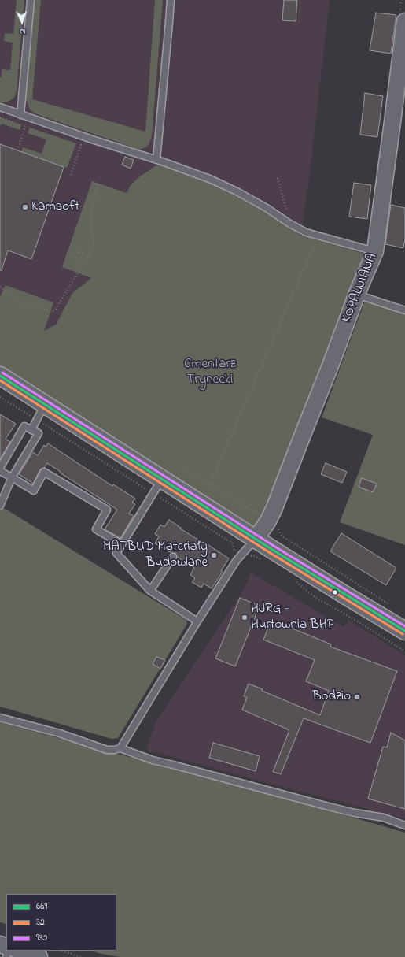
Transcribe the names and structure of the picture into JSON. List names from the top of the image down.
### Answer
{
  "streets": {
    "street": ["KOPALNIANA"]
  },
  "parks": ["Cmentarz Trynecki"],
  "places": [
    "Kamsoft",
    "MATBUD Materiały Budowlane",
    "HJRG - Hurtownia BHP",
    "Bodzio"
  ],
  "lines": ["transit line 932", "transit line 669", "transit line 32"],
  "legend": ["669", "32", "932"],
  "north": "bottom"
}
